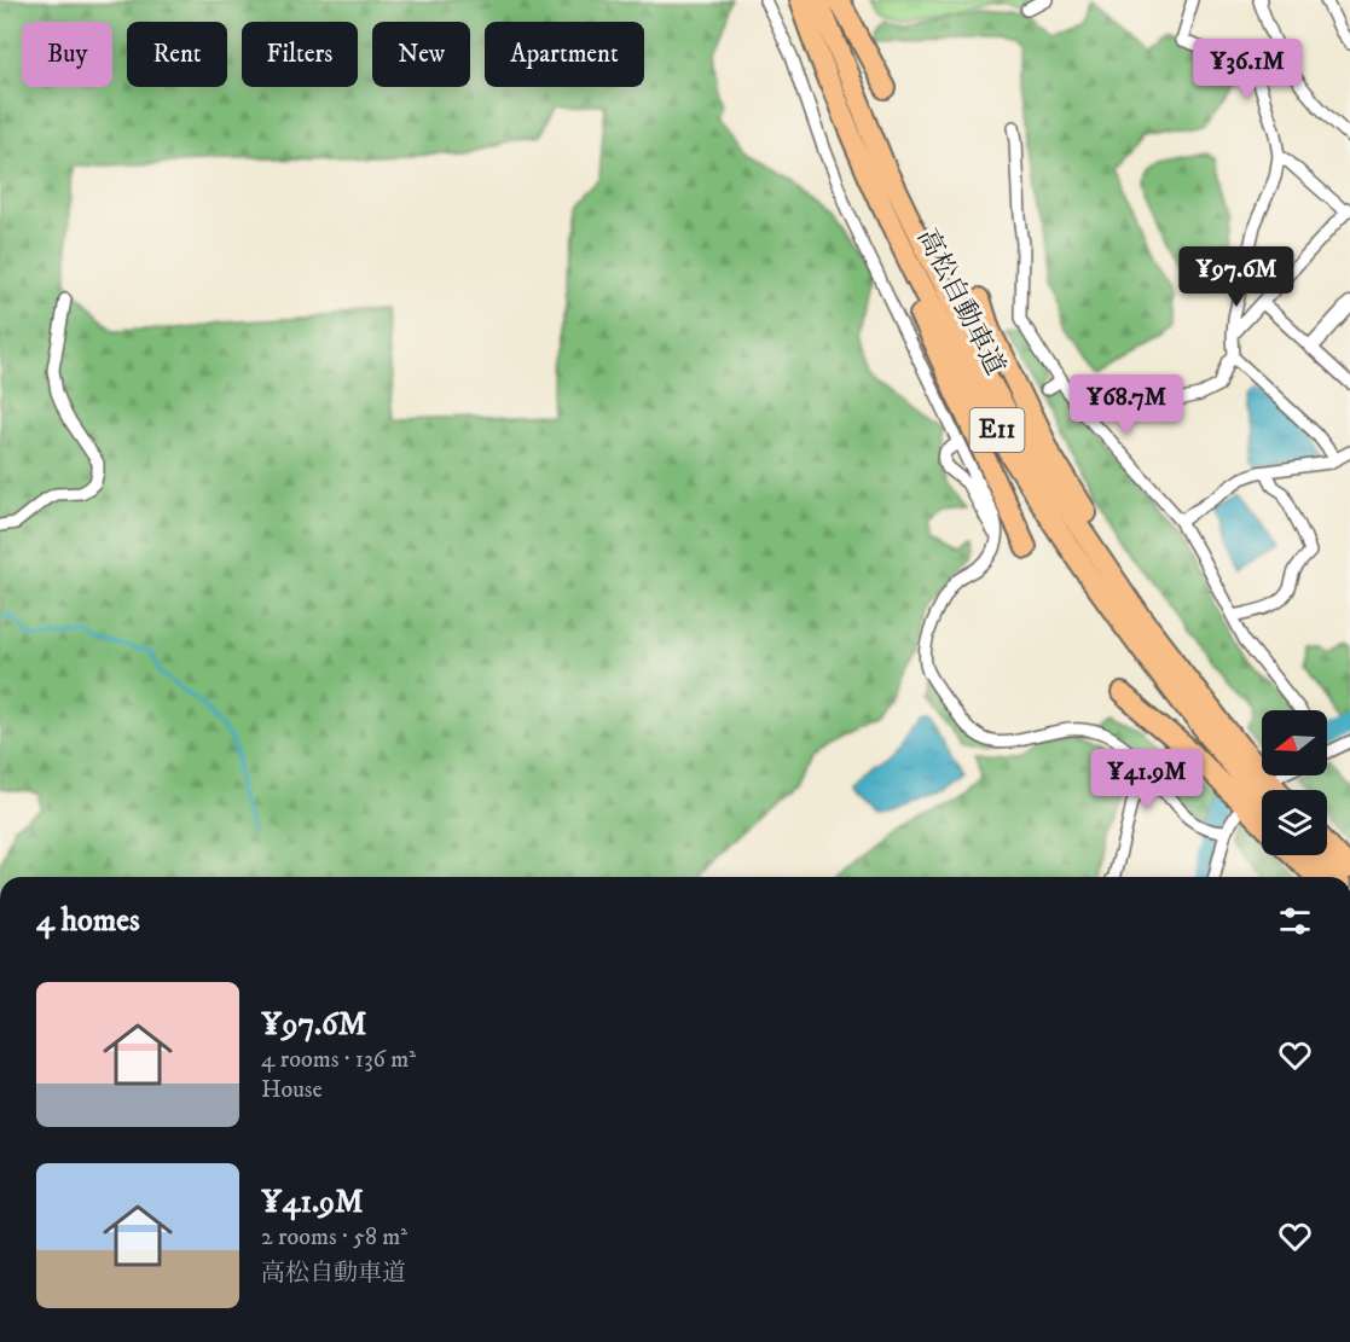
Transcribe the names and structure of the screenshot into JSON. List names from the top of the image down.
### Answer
{
  "streets": {
    "highway": ["高松自動車道", "E11"]
  },
  "north": "left",
  "page": {
    "chip": [
      "Buy",
      "Rent",
      "Filters",
      "New",
      "Apartment"
    ],
    "price": [
      "¥36.1M",
      "¥97.6M",
      "¥68.7M",
      "¥41.9M"
    ],
    "heading": "4 homes",
    "list": [
      {
        "name": "¥97.6M",
        "note": "4 rooms · 136 m² · House"
      },
      {
        "name": "¥41.9M",
        "note": "2 rooms · 58 m² · 高松自動車道"
      }
    ]
  }
}
